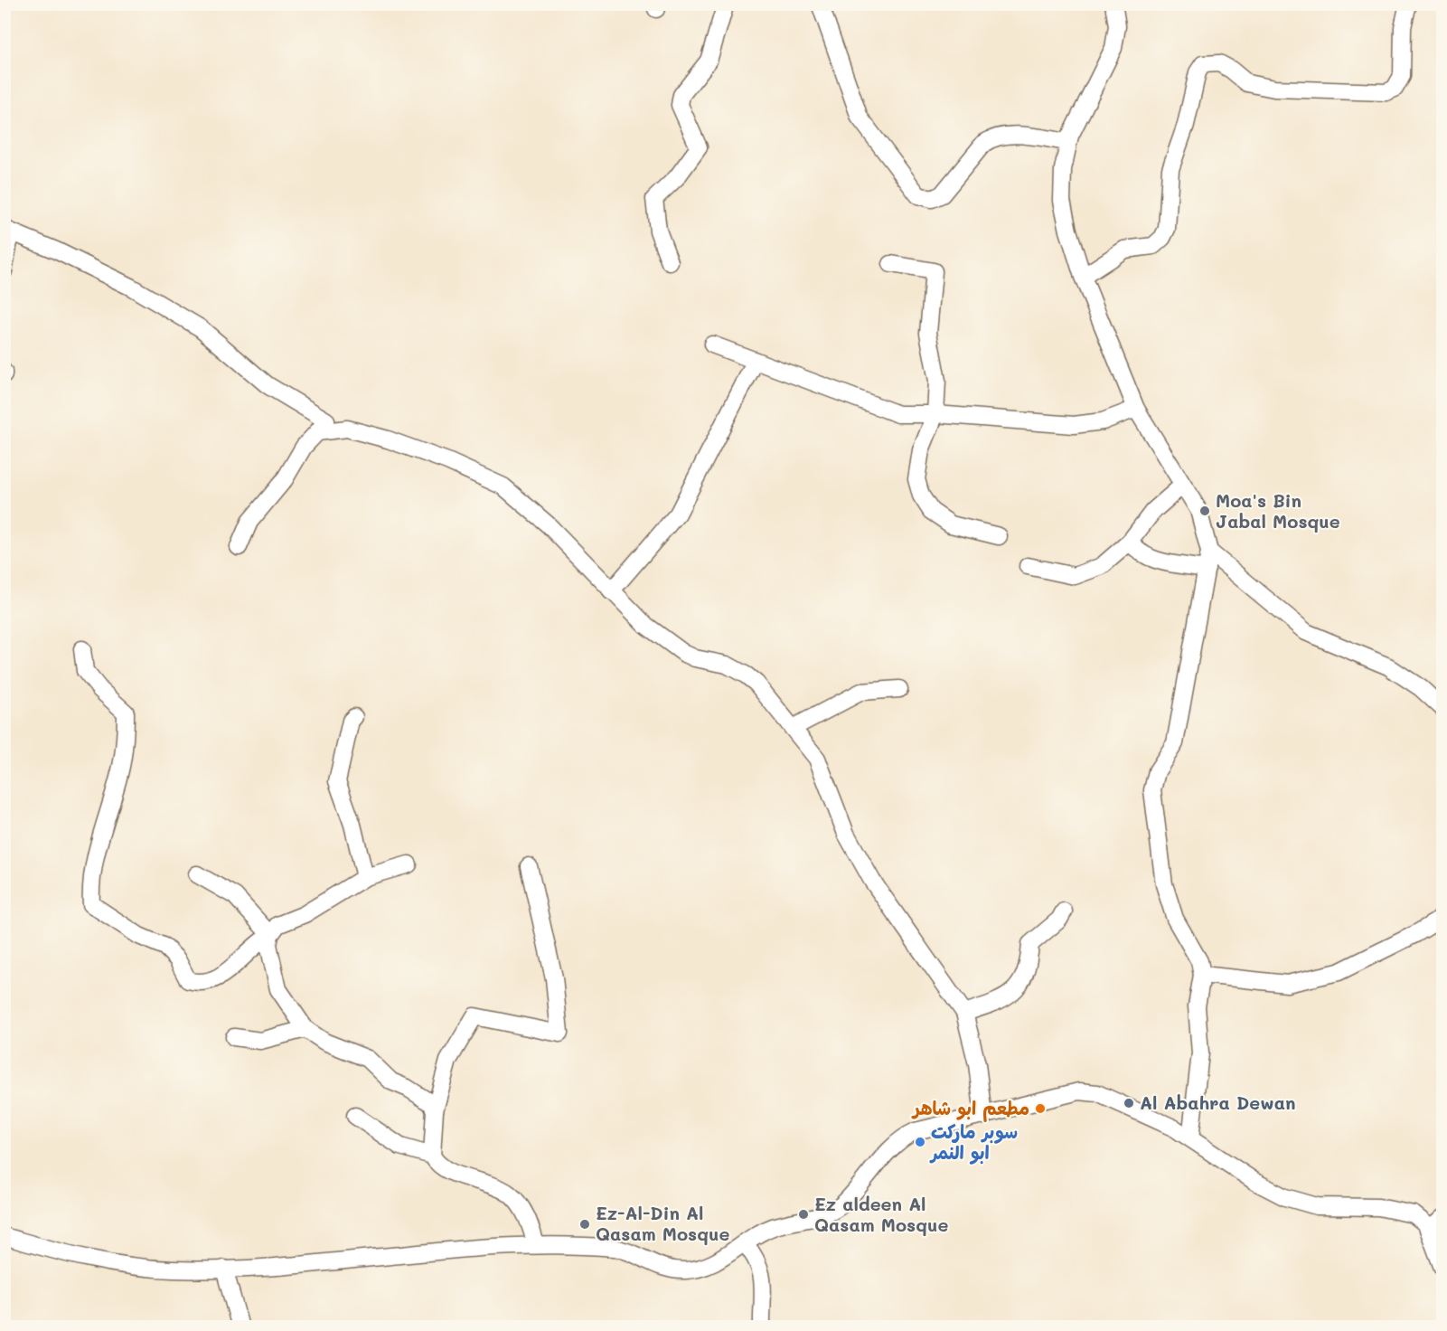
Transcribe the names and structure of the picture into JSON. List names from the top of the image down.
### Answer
{
  "places": [
    "Moa's Bin Jabal Mosque",
    "Al Abahra Dewan",
    "مطعم ابو شاهر",
    "سوبر ماركت ابو النمر",
    "Ez aldeen Al Qasam Mosque",
    "Ez-Al-Din Al Qasam Mosque"
  ]
}
